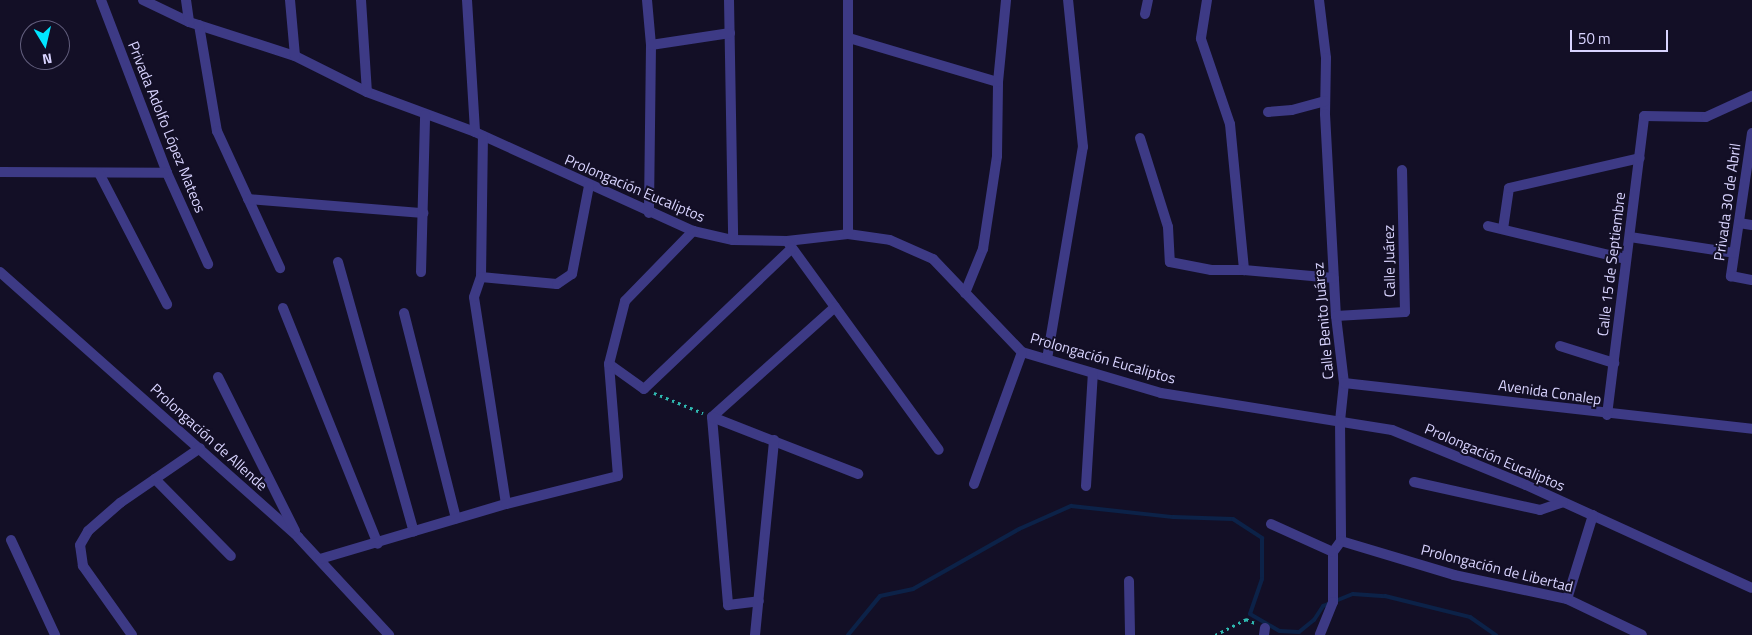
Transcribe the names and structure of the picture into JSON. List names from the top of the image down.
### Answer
{
  "streets": {
    "street": [
      "Privada Adolfo López Mateos",
      "Prolongación Eucaliptos",
      "Privada 30 de Abril",
      "Calle Juárez",
      "Calle 15 de Septiembre",
      "Calle Benito Juárez",
      "Avenida Conalep",
      "Prolongación de Allende",
      "Prolongación de Libertad"
    ]
  },
  "crossings": [
    ["Prolongación Eucaliptos", "Calle Benito Juárez"],
    ["Calle Juárez", "Calle Benito Juárez"],
    ["Calle 15 de Septiembre", "Avenida Conalep"],
    ["Calle Benito Juárez", "Avenida Conalep"],
    ["Calle Benito Juárez", "Prolongación de Libertad"]
  ],
  "scale_bar": "50 m",
  "north": "bottom"
}
